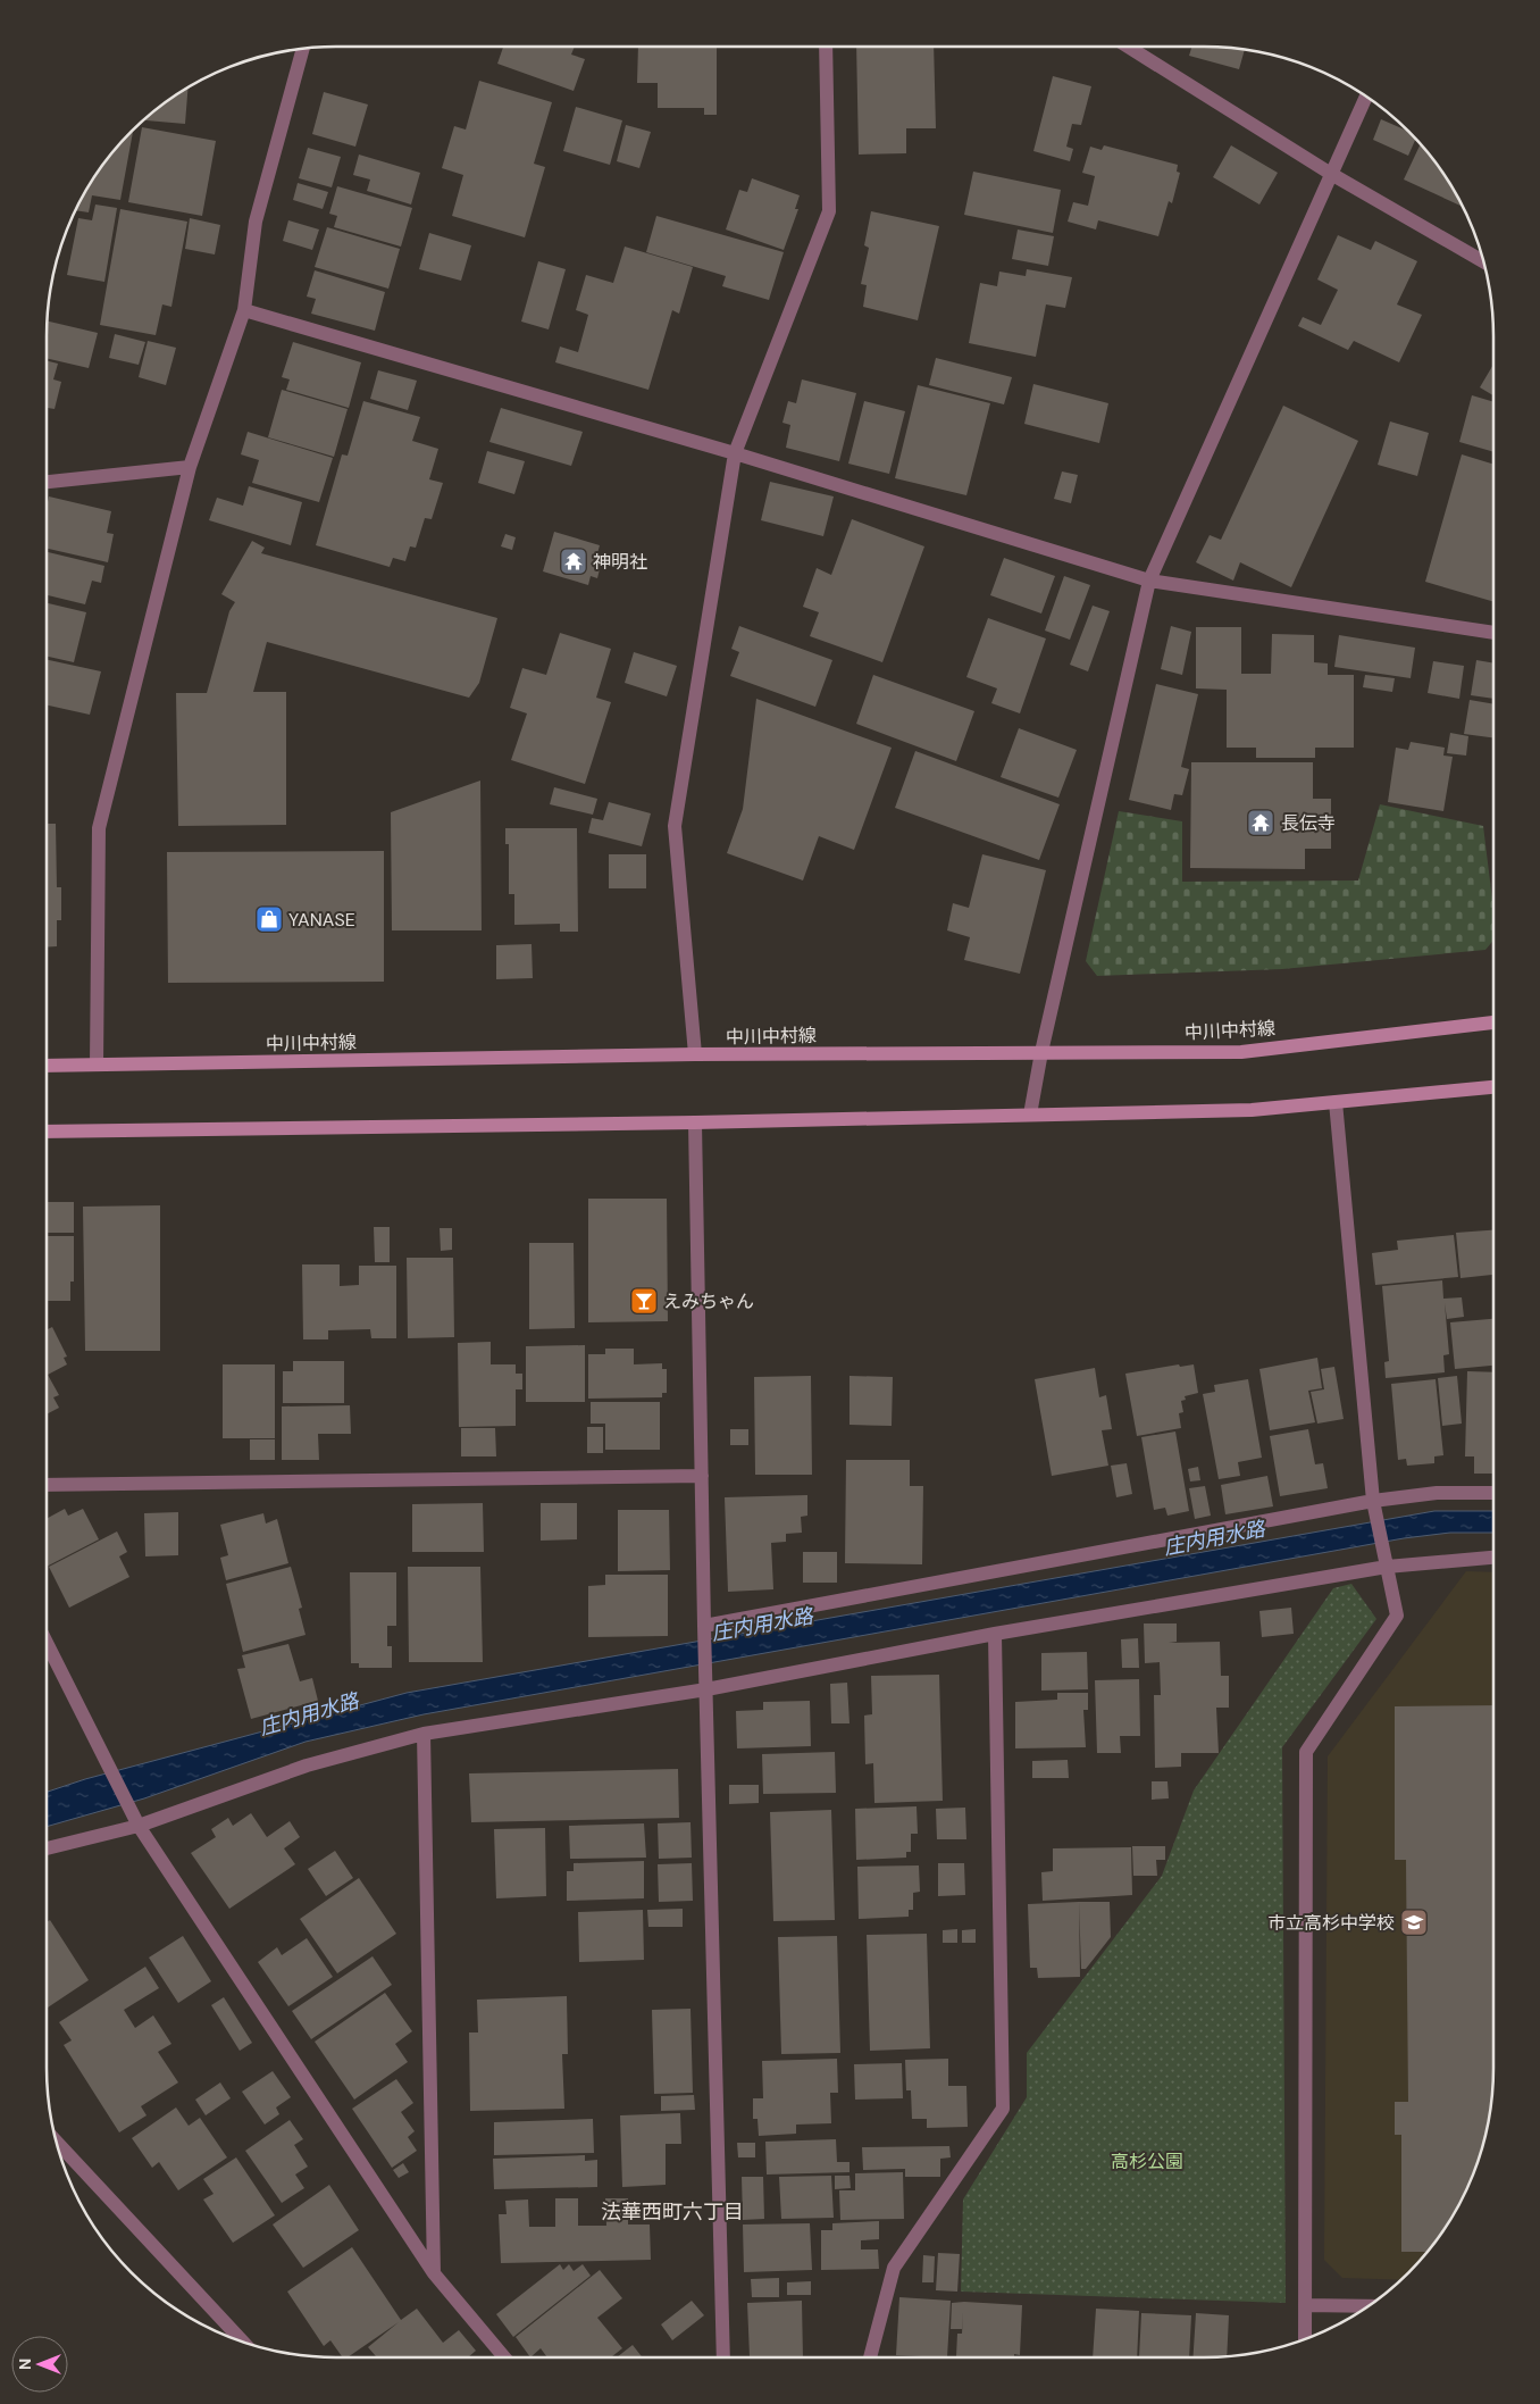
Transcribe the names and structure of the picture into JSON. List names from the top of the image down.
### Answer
{
  "streets": {
    "main road": ["中川中村線"]
  },
  "districts": ["法華西町六丁目"],
  "water": ["庄内用水路"],
  "parks": ["高杉公園"],
  "places": {
    "temple": ["神明社", "長伝寺"],
    "shop": ["YANASE"],
    "bar": ["えみちゃん"],
    "school or university": ["市立高杉中学校"]
  },
  "north": "left"
}
